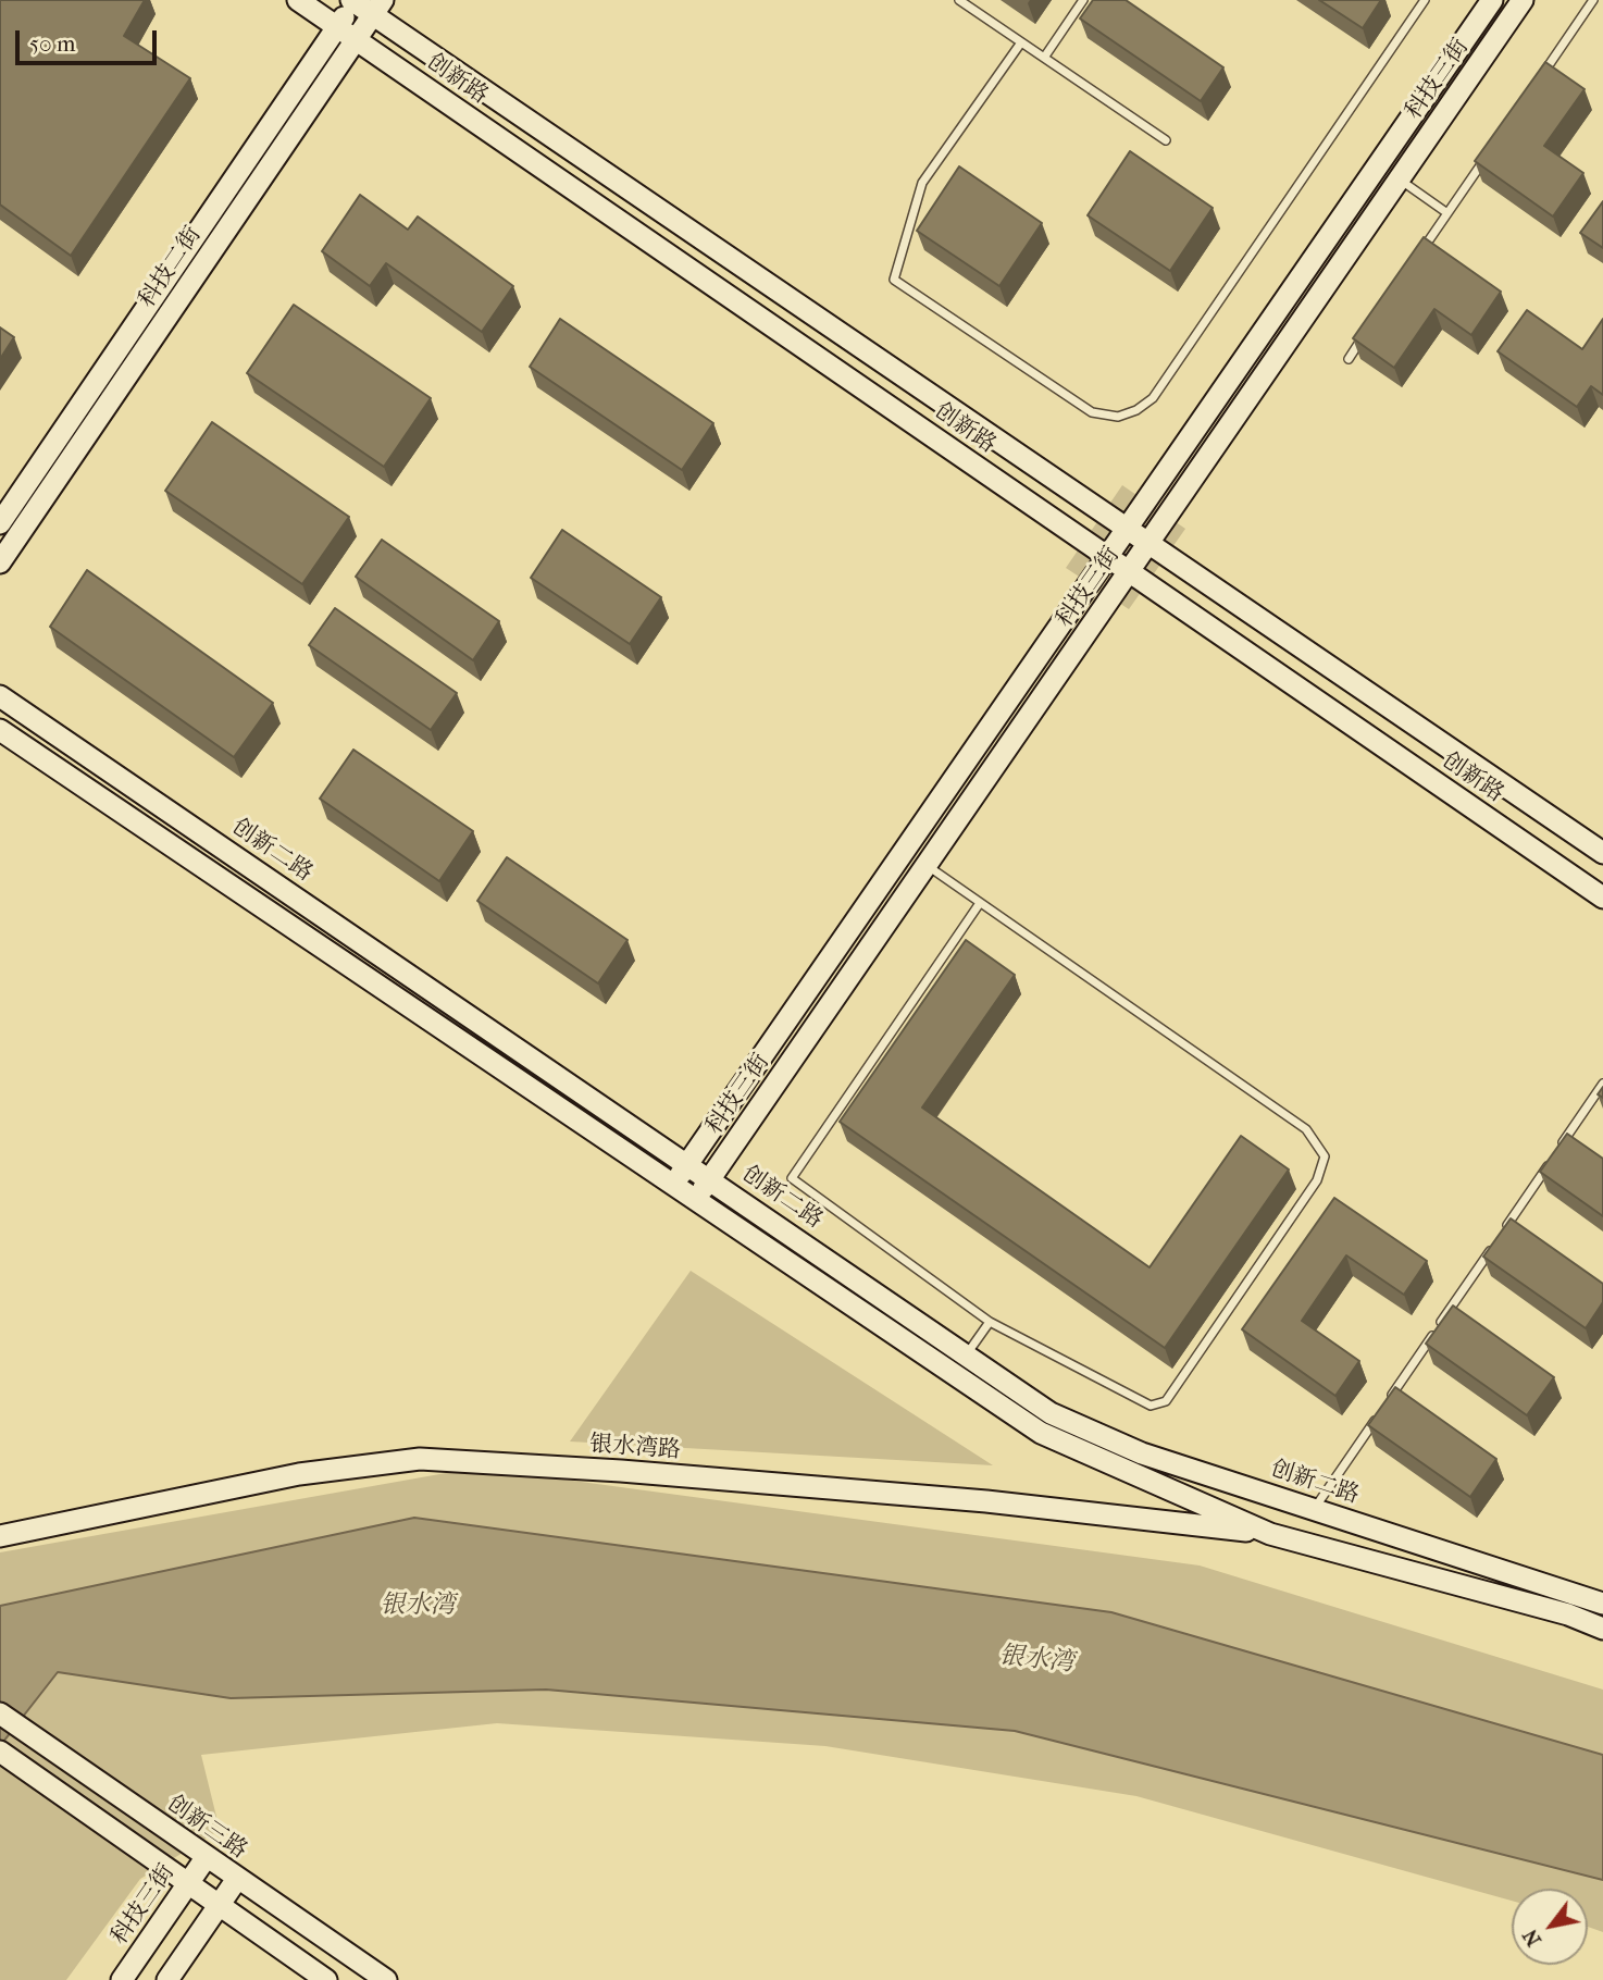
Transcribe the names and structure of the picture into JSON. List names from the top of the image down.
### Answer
{
  "streets": {
    "street": [
      "创新路",
      "科技三街",
      "科技二街",
      "创新二路",
      "银水湾路",
      "创新三路"
    ]
  },
  "crossings": [
    ["创新路", "科技三街"],
    ["创新路", "科技二街"],
    ["科技三街", "创新二路"],
    ["科技三街", "创新三路"]
  ],
  "water": ["银水湾"],
  "scale_bar": "50 m",
  "north": "bottom left"
}
